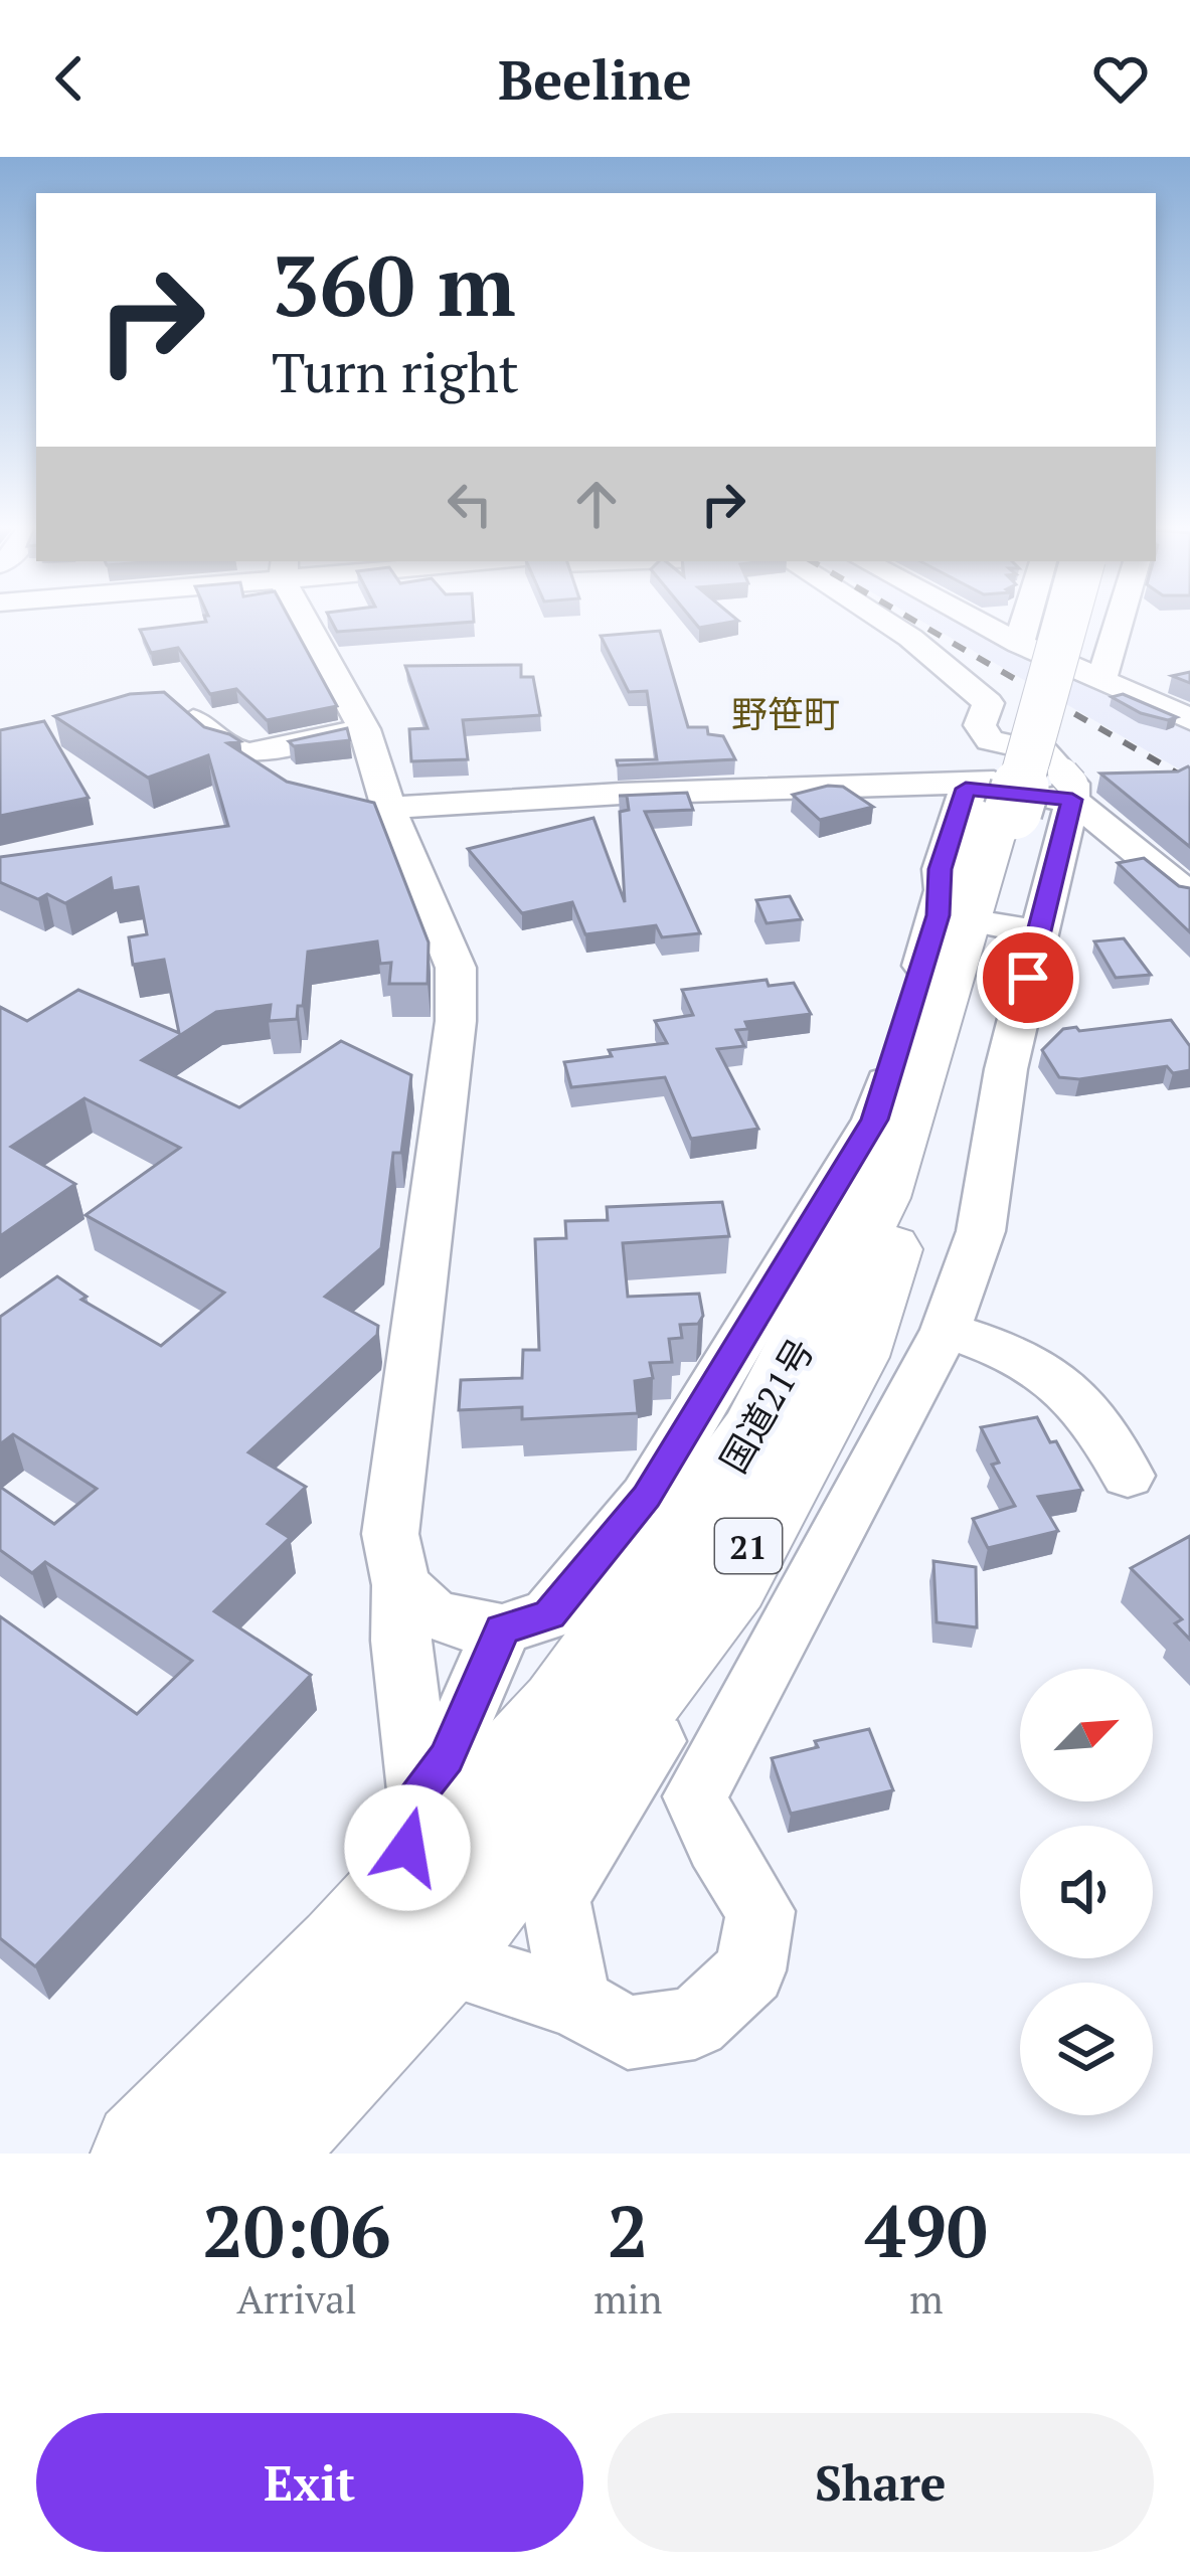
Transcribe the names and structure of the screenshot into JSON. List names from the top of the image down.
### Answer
{
  "streets": {
    "highway": ["国道21号", "21"]
  },
  "districts": ["野笹町"],
  "north": "top right",
  "page": {
    "header": "Beeline",
    "turn": ["360 m", "Turn right"],
    "eta": [
      "20:06",
      "Arrival",
      "2",
      "min",
      "490",
      "m"
    ],
    "buttons": ["Exit", "Share"]
  }
}
